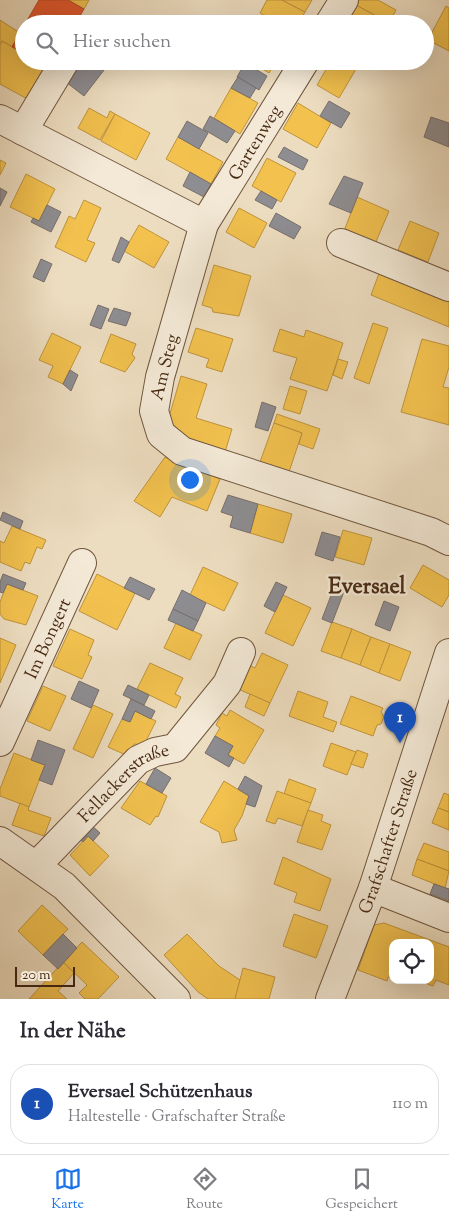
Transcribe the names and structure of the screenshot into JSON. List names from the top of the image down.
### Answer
{
  "streets": {
    "street": [
      "Gartenweg",
      "Am Steg",
      "Im Bongert",
      "Fellackerstraße",
      "Grafschafter Straße"
    ]
  },
  "crossings": [
    ["Gartenweg", "Am Steg"]
  ],
  "districts": ["Eversael"],
  "scale_bar": "20 m",
  "page": {
    "search": "Hier suchen",
    "pins": "1",
    "scale": "20 m",
    "heading": "In der Nähe",
    "list": [
      {
        "mark": "1",
        "name": "Eversael Schützenhaus",
        "note": "Haltestelle · Grafschafter Straße",
        "value": "110 m"
      }
    ],
    "nav": ["Karte", "Route", "Gespeichert"]
  }
}
